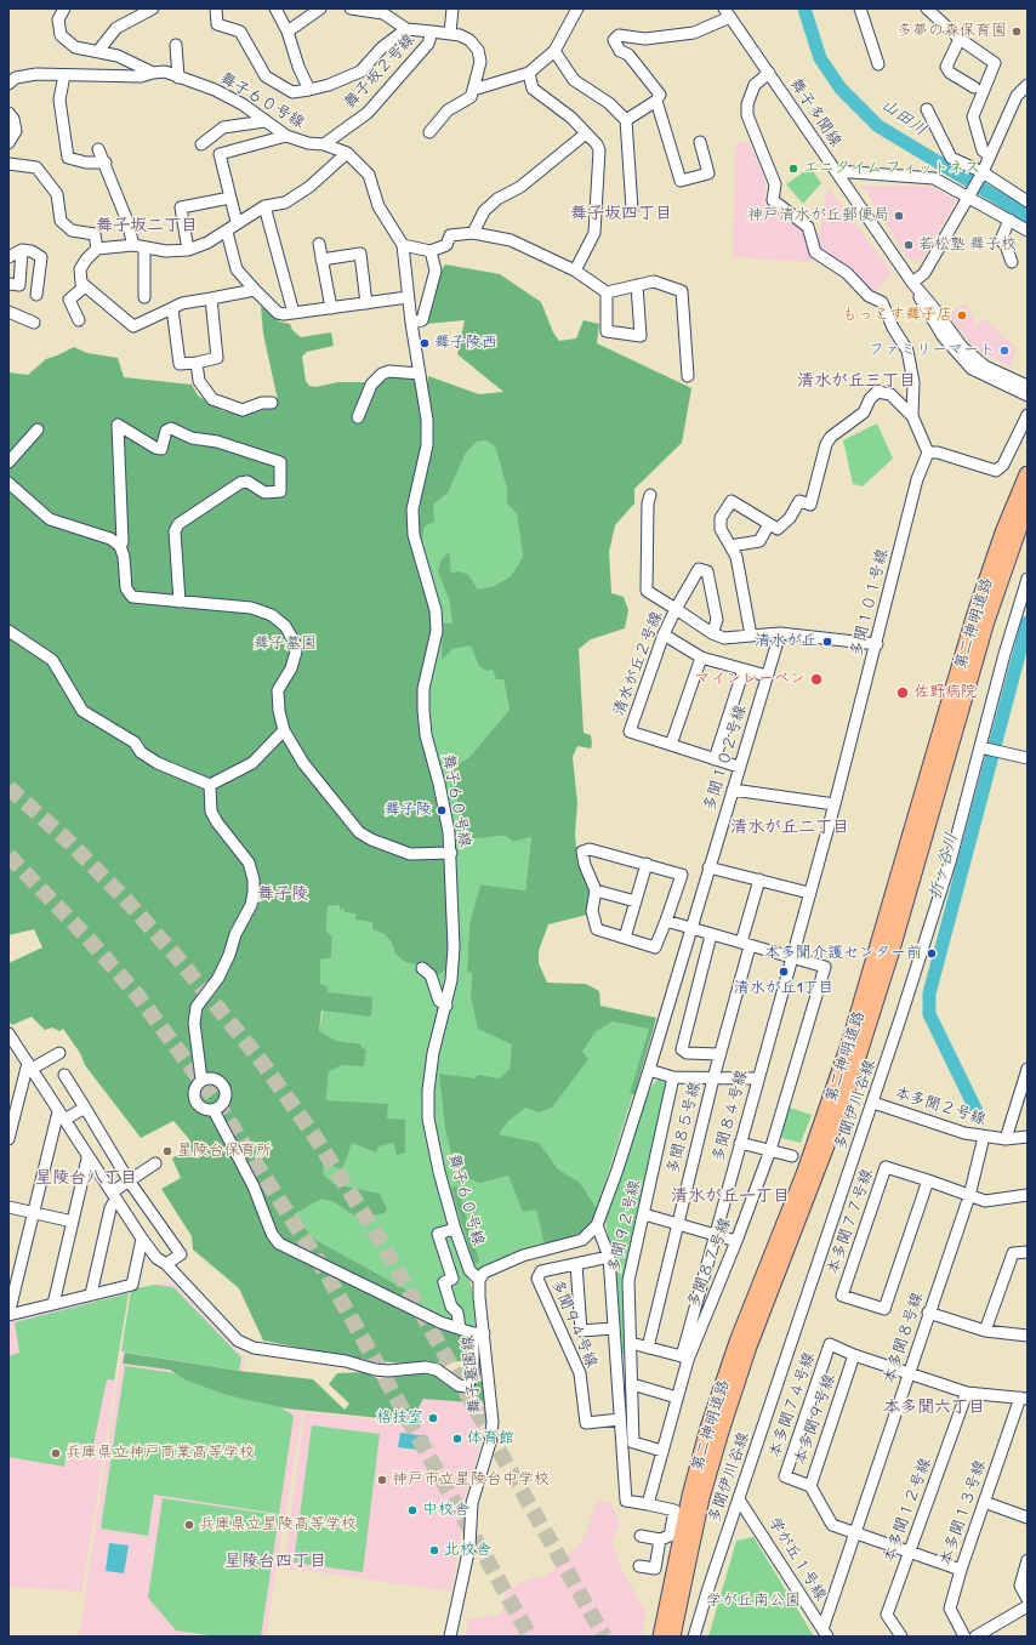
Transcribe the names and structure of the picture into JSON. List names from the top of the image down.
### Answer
{
  "streets": {
    "highway": ["第二神明道路"],
    "street": [
      "舞子坂２号線",
      "舞子６０号線",
      "舞子多聞線",
      "多聞１０１号線",
      "清水が丘２号線",
      "多聞１０２号線",
      "多聞伊川谷線",
      "本多聞２号線",
      "多聞８４号線",
      "多聞８５号線",
      "本多聞７７号線",
      "多聞９２号線",
      "多聞８７号線",
      "多聞９４号線",
      "本多聞８号線",
      "舞子墓園線",
      "本多聞７４号線",
      "本多聞９号線",
      "本多聞１２号線",
      "本多聞１３号線",
      "学が丘１号線"
    ]
  },
  "crossings": [
    ["舞子坂２号線", "舞子６０号線"],
    ["舞子６０号線", "舞子墓園線"],
    ["多聞１０１号線", "多聞８４号線"],
    ["清水が丘２号線", "多聞１０２号線"],
    ["多聞伊川谷線", "本多聞２号線"],
    ["多聞伊川谷線", "学が丘１号線"],
    ["本多聞２号線", "本多聞８号線"],
    ["多聞８４号線", "多聞９２号線"],
    ["多聞８４号線", "多聞８７号線"],
    ["本多聞７７号線", "本多聞８号線"],
    ["本多聞８号線", "本多聞９号線"],
    ["本多聞８号線", "学が丘１号線"],
    ["本多聞７４号線", "本多聞９号線"],
    ["本多聞９号線", "本多聞１２号線"],
    ["本多聞９号線", "本多聞１３号線"]
  ],
  "districts": [
    "舞子坂四丁目",
    "舞子坂二丁目",
    "清水が丘三丁目",
    "清水が丘二丁目",
    "舞子陵",
    "星陵台八丁目",
    "清水が丘一丁目",
    "本多聞六丁目",
    "星陵台四丁目"
  ],
  "water": ["山田川", "折ヶ谷川"],
  "parks": ["舞子墓園", "学が丘南公園"],
  "places": [
    "多夢の森保育園",
    "エニタイム フィットネス",
    "神戸清水が丘郵便局",
    "若松塾 舞子校",
    "もっこす舞子店",
    "舞子陵西",
    "ファミリーマート",
    "清水が丘",
    "マインレーベン",
    "佐野病院",
    "舞子陵",
    "本多聞介護センター前",
    "清水が丘1丁目",
    "星陵台保育所",
    "格技室",
    "体育館",
    "兵庫県立神戸商業高等学校",
    "神戸市立星陵台中学校",
    "中校舎",
    "兵庫県立星陵高等学校",
    "北校舎"
  ]
}
